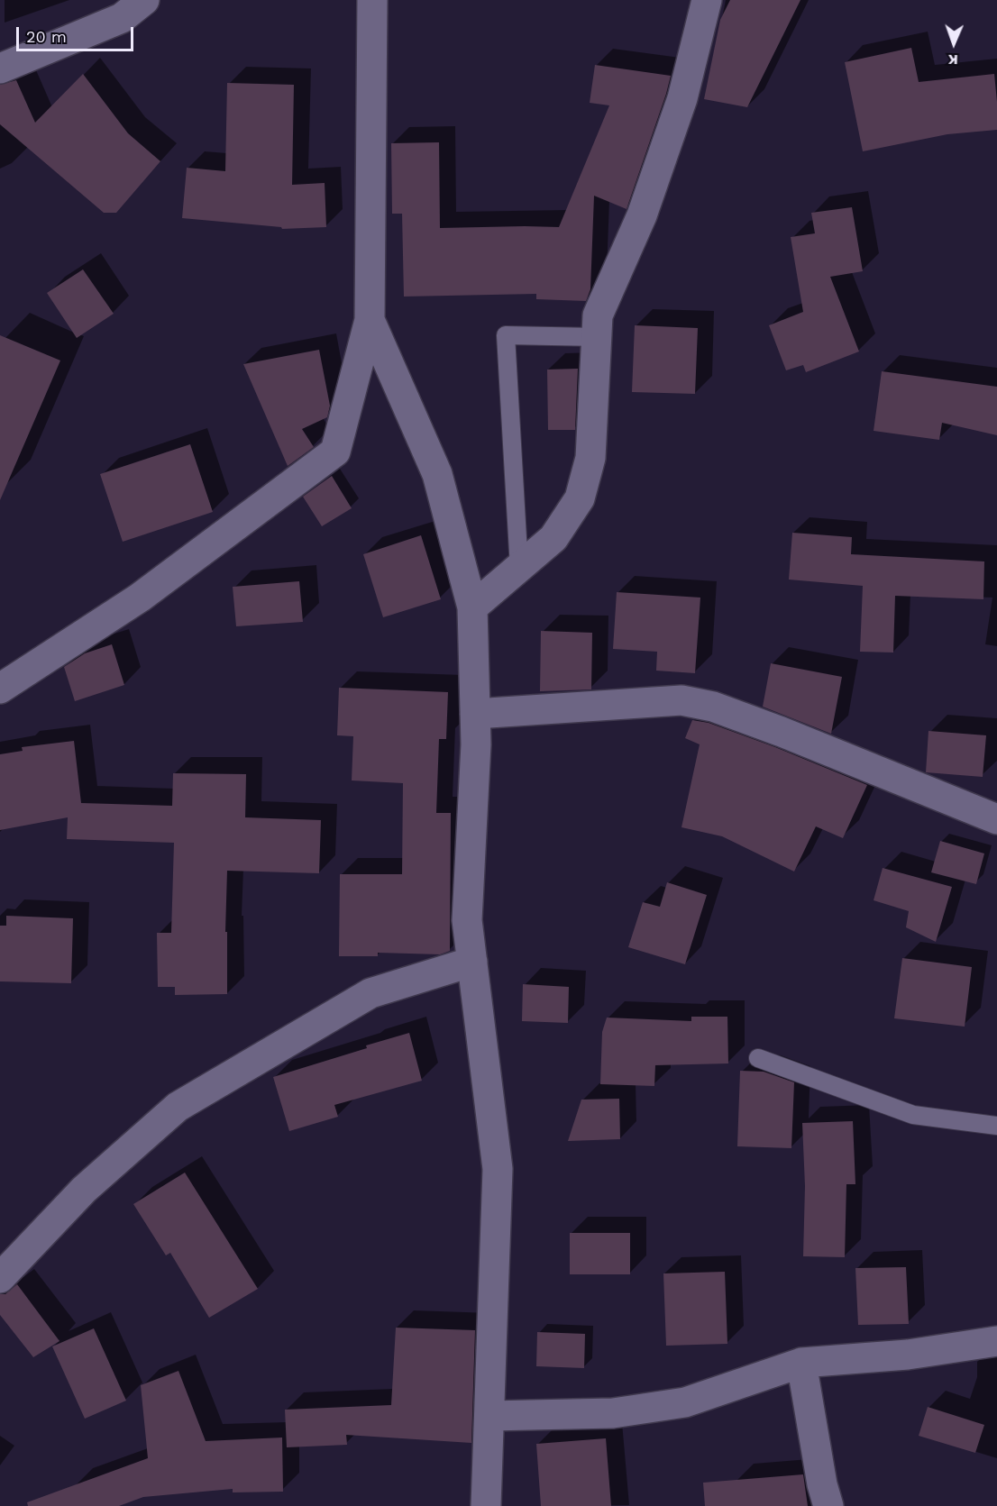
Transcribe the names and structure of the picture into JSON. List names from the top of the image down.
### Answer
{
  "scale_bar": "20 m",
  "north": "bottom"
}
